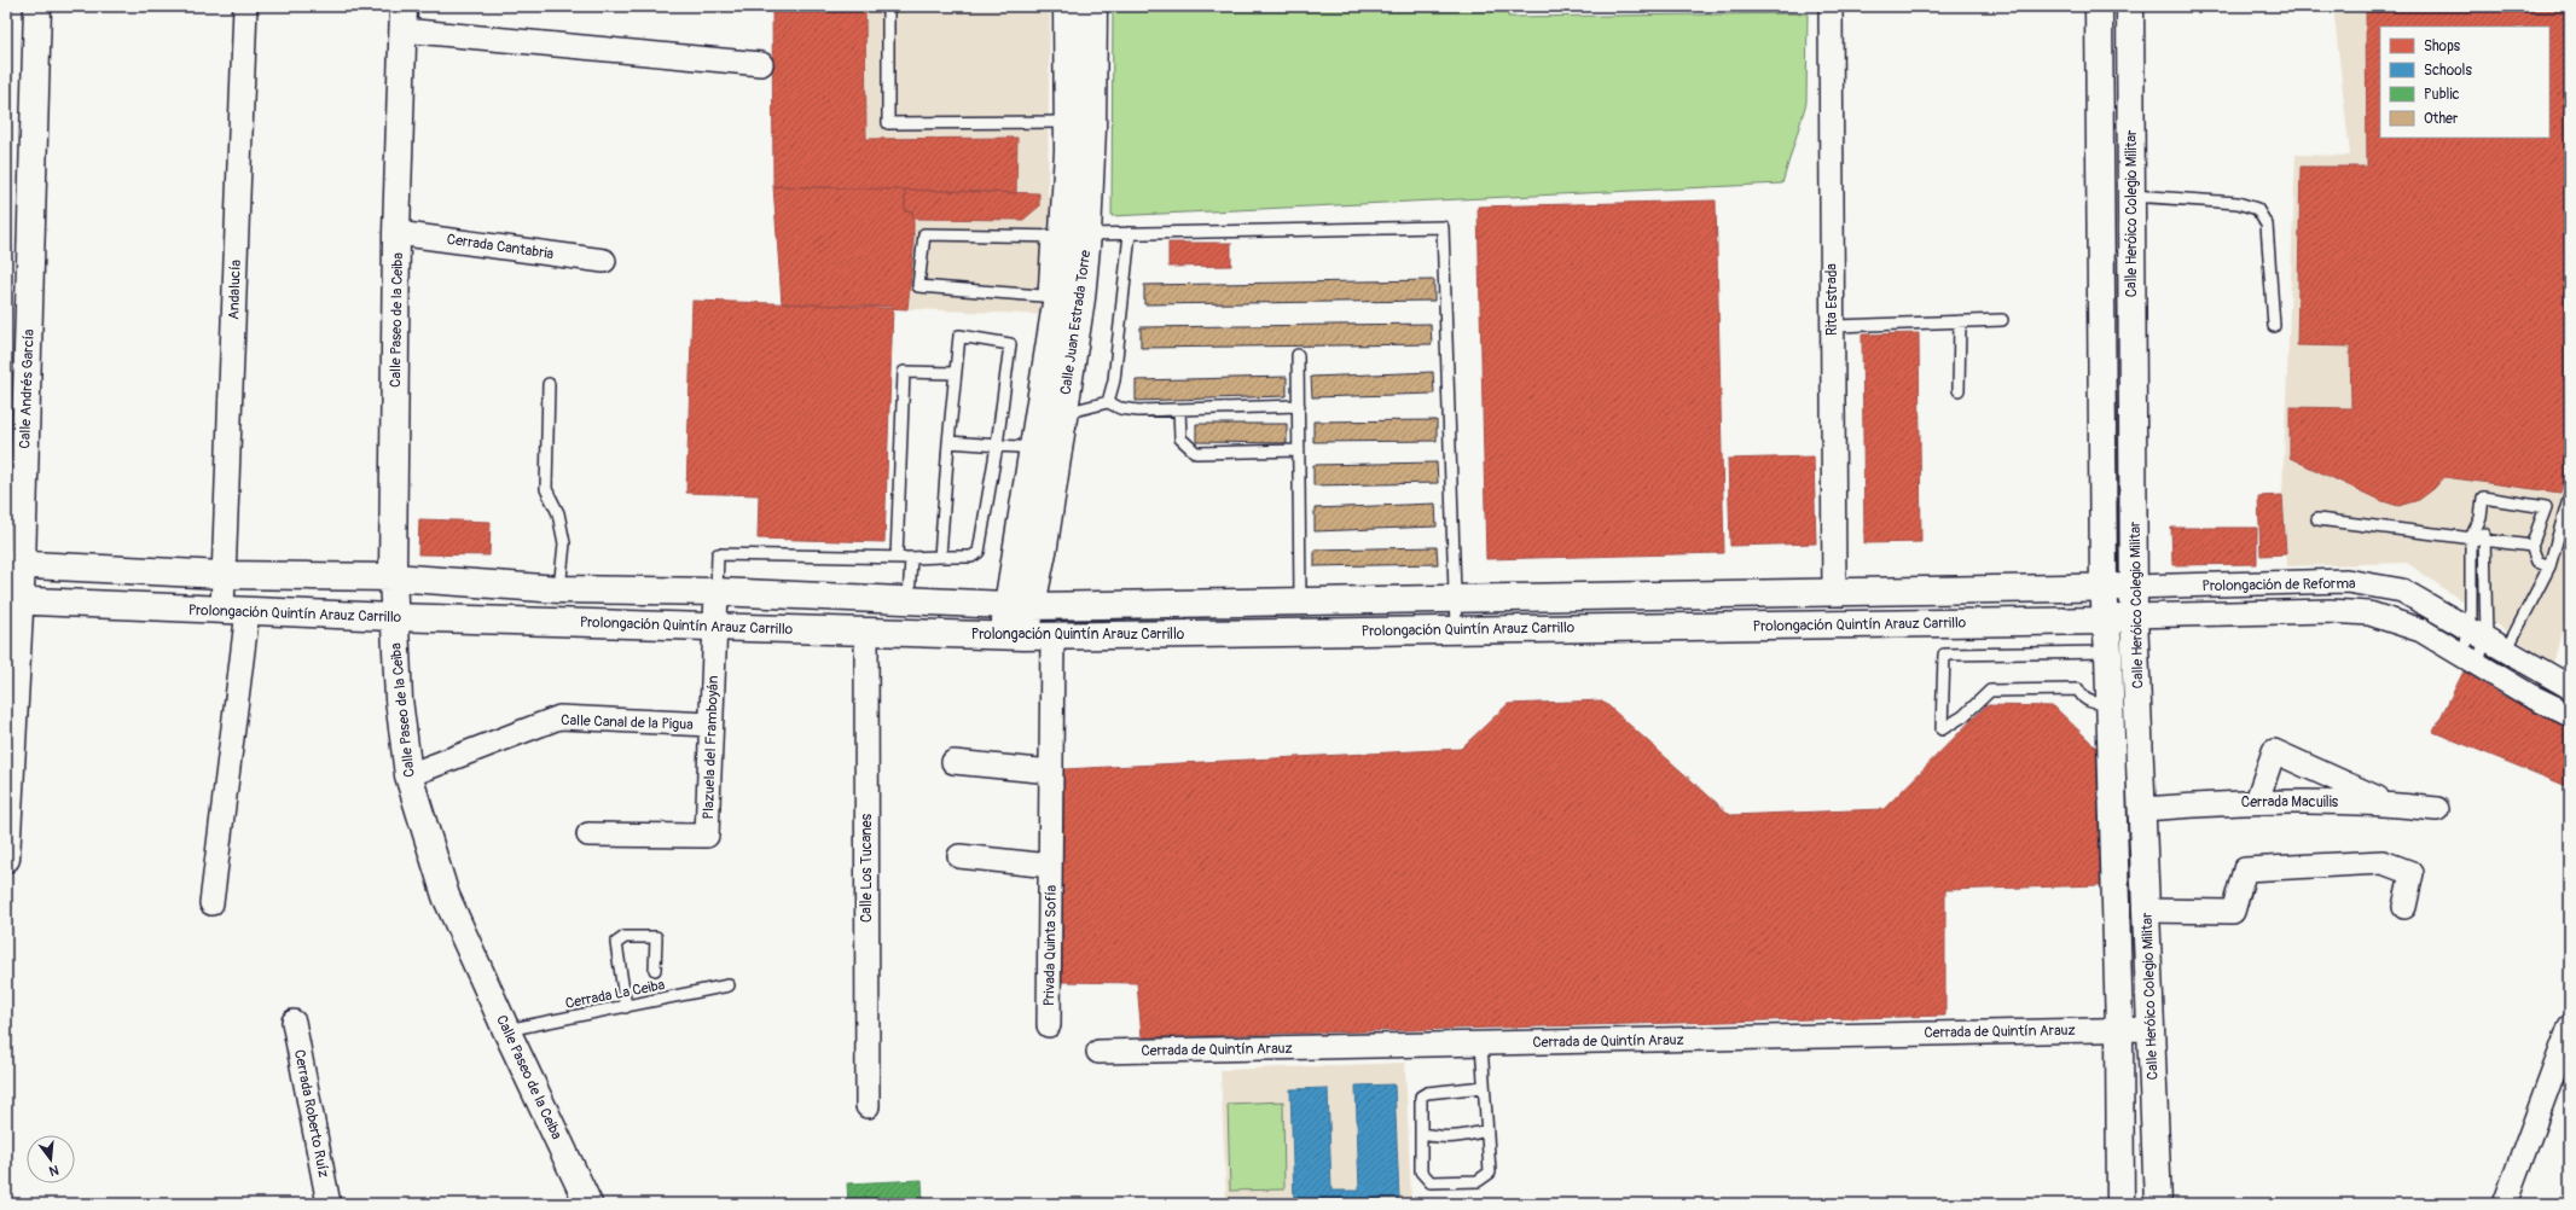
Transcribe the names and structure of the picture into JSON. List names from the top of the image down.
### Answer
{
  "streets": {
    "street": [
      "Calle Heróico Colegio Militar",
      "Cerrada Cantabria",
      "Andalucía",
      "Rita Estrada",
      "Calle Paseo de la Ceiba",
      "Calle Juan Estrada Torre",
      "Calle Andrés García",
      "Prolongación de Reforma",
      "Prolongación Quintín Arauz Carrillo",
      "Calle Canal de la Pigua",
      "Plazuela del Framboyán",
      "Cerrada Macuilis",
      "Calle Los Tucanes",
      "Privada Quinta Sofía",
      "Cerrada de Quintín Arauz",
      "Cerrada Roberto Ruíz"
    ],
    "lane": ["Cerrada La Ceiba"]
  },
  "crossings": [
    ["Calle Heróico Colegio Militar", "Prolongación de Reforma"],
    ["Calle Heróico Colegio Militar", "Prolongación Quintín Arauz Carrillo"],
    ["Calle Heróico Colegio Militar", "Cerrada Macuilis"],
    ["Calle Heróico Colegio Militar", "Cerrada de Quintín Arauz"],
    ["Cerrada Cantabria", "Calle Paseo de la Ceiba"],
    ["Andalucía", "Prolongación Quintín Arauz Carrillo"],
    ["Rita Estrada", "Prolongación Quintín Arauz Carrillo"],
    ["Calle Paseo de la Ceiba", "Prolongación Quintín Arauz Carrillo"],
    ["Calle Paseo de la Ceiba", "Calle Canal de la Pigua"],
    ["Calle Paseo de la Ceiba", "Cerrada La Ceiba"],
    ["Calle Juan Estrada Torre", "Prolongación Quintín Arauz Carrillo"],
    ["Calle Andrés García", "Prolongación Quintín Arauz Carrillo"],
    ["Prolongación de Reforma", "Prolongación Quintín Arauz Carrillo"],
    ["Prolongación Quintín Arauz Carrillo", "Plazuela del Framboyán"],
    ["Prolongación Quintín Arauz Carrillo", "Calle Los Tucanes"],
    ["Prolongación Quintín Arauz Carrillo", "Privada Quinta Sofía"],
    ["Calle Canal de la Pigua", "Plazuela del Framboyán"]
  ],
  "legend": [
    "Shops",
    "Schools",
    "Public",
    "Other"
  ],
  "north": "bottom"
}
